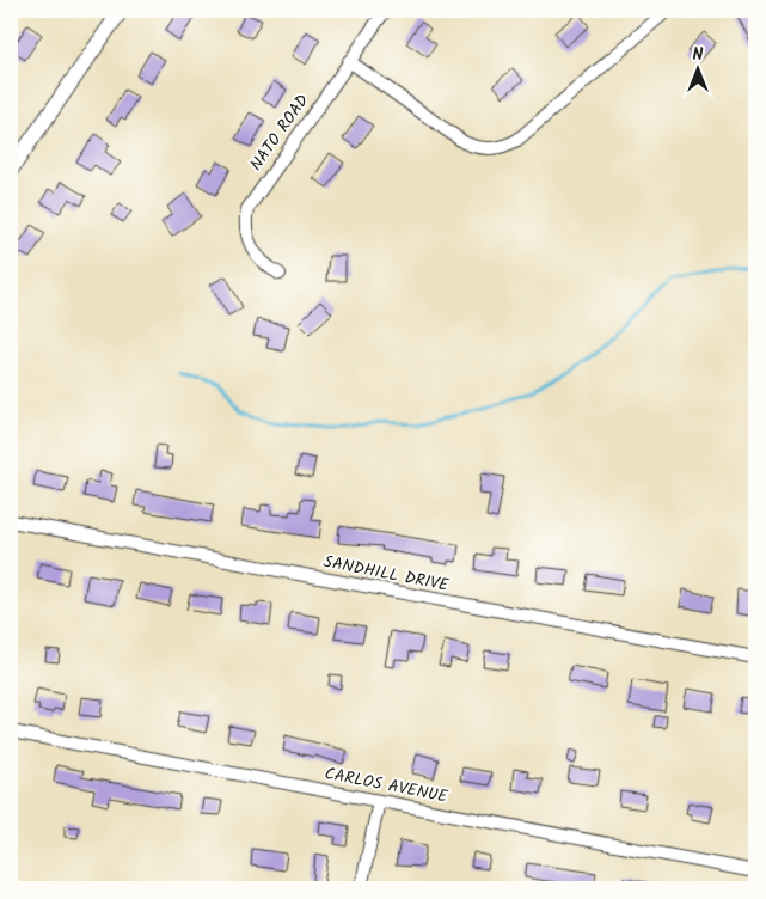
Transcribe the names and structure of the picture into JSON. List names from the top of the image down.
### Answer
{
  "streets": {
    "street": ["NATO ROAD", "SANDHILL DRIVE", "CARLOS AVENUE"]
  },
  "north": "top"
}
